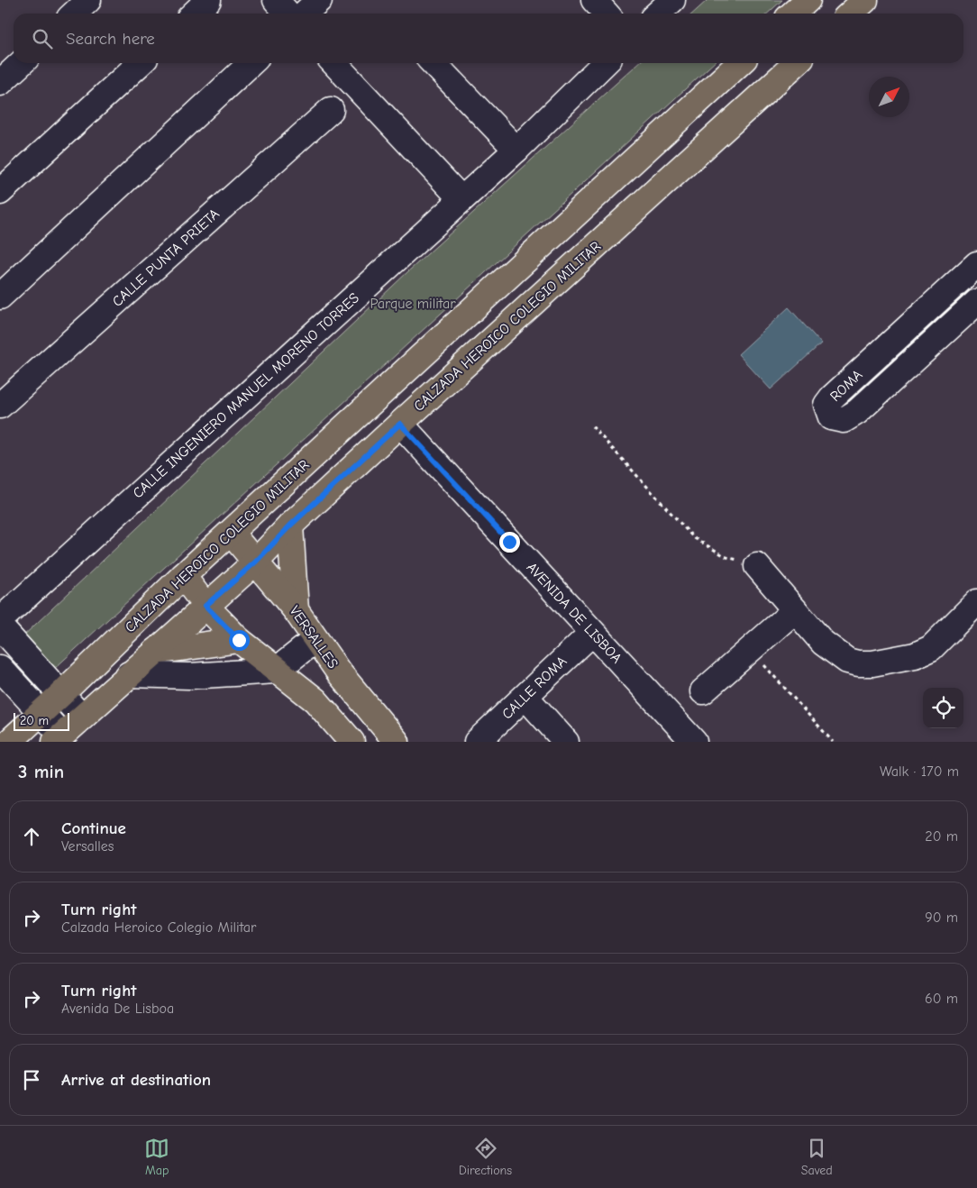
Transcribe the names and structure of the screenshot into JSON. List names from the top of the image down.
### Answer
{
  "streets": {
    "main road": ["CALZADA HEROICO COLEGIO MILITAR", "VERSALLES"],
    "street": [
      "CALLE PUNTA PRIETA",
      "ROMA",
      "CALLE INGENIERO MANUEL MORENO TORRES",
      "AVENIDA DE LISBOA",
      "CALLE ROMA"
    ]
  },
  "crossings": [
    ["CALZADA HEROICO COLEGIO MILITAR", "AVENIDA DE LISBOA"],
    ["CALZADA HEROICO COLEGIO MILITAR", "VERSALLES"],
    ["AVENIDA DE LISBOA", "CALLE ROMA"]
  ],
  "parks": ["Parque militar"],
  "scale_bar": "20 m",
  "north": "top right",
  "page": {
    "search": "Search here",
    "scale": "20 m",
    "heading": ["3 min", "Walk · 170 m"],
    "list": [
      ["Continue", "Versalles", "20 m"],
      ["Turn right", "Calzada Heroico Colegio Militar", "90 m"],
      ["Turn right", "Avenida De Lisboa", "60 m"],
      "Arrive at destination"
    ],
    "nav": ["Map", "Directions", "Saved"]
  }
}
